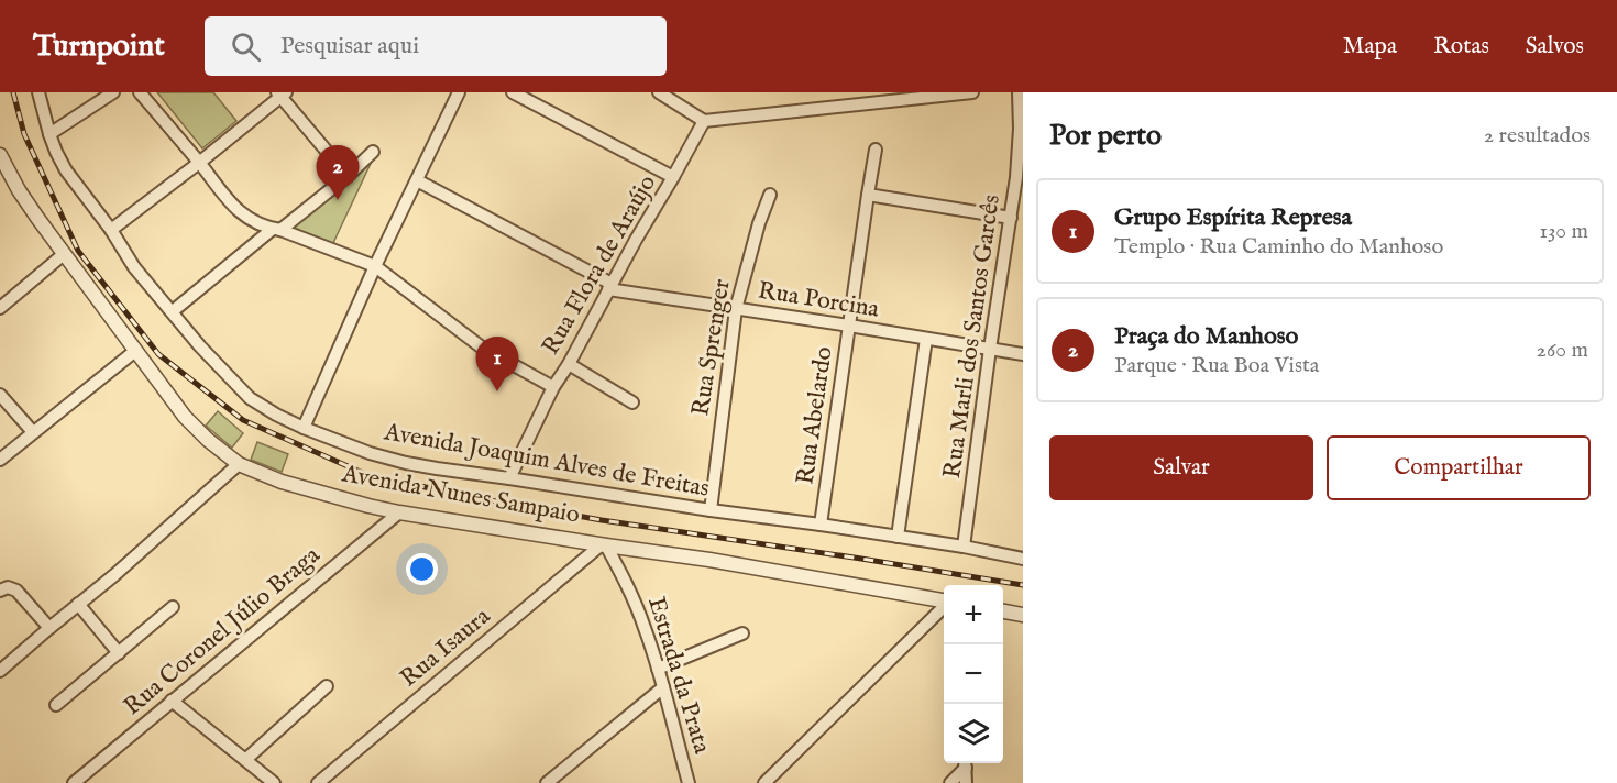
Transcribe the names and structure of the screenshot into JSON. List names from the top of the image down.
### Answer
{
  "streets": {
    "street": [
      "Rua Flora de Araújo",
      "Rua Porcina",
      "Rua Marli dos Santos Garcês",
      "Rua Sprenger",
      "Rua Abelardo",
      "Avenida Joaquim Alves de Freitas",
      "Avenida Nunes Sampaio",
      "Rua Coronel Júlio Braga",
      "Rua Isaura",
      "Estrada da Prata"
    ]
  },
  "crossings": [
    ["Rua Flora de Araújo", "Rua Porcina"],
    ["Rua Flora de Araújo", "Avenida Joaquim Alves de Freitas"],
    ["Rua Porcina", "Rua Marli dos Santos Garcês"],
    ["Rua Porcina", "Rua Sprenger"],
    ["Rua Porcina", "Rua Abelardo"],
    ["Rua Marli dos Santos Garcês", "Avenida Joaquim Alves de Freitas"],
    ["Rua Sprenger", "Avenida Joaquim Alves de Freitas"],
    ["Rua Abelardo", "Avenida Joaquim Alves de Freitas"],
    ["Avenida Nunes Sampaio", "Rua Coronel Júlio Braga"],
    ["Avenida Nunes Sampaio", "Rua Isaura"],
    ["Avenida Nunes Sampaio", "Estrada da Prata"],
    ["Rua Isaura", "Estrada da Prata"]
  ],
  "page": {
    "header": "Turnpoint",
    "search": "Pesquisar aqui",
    "nav": ["Mapa", "Rotas", "Salvos"],
    "heading": ["Por perto", "2 resultados"],
    "pins": ["2", "1"],
    "list": [
      {
        "mark": "1",
        "name": "Grupo Espírita Represa",
        "note": "Templo · Rua Caminho do Manhoso",
        "value": "130 m"
      },
      {
        "mark": "2",
        "name": "Praça do Manhoso",
        "note": "Parque · Rua Boa Vista",
        "value": "260 m"
      }
    ],
    "buttons": ["Salvar", "Compartilhar"],
    "map_buttons": ["+", "−"]
  }
}
